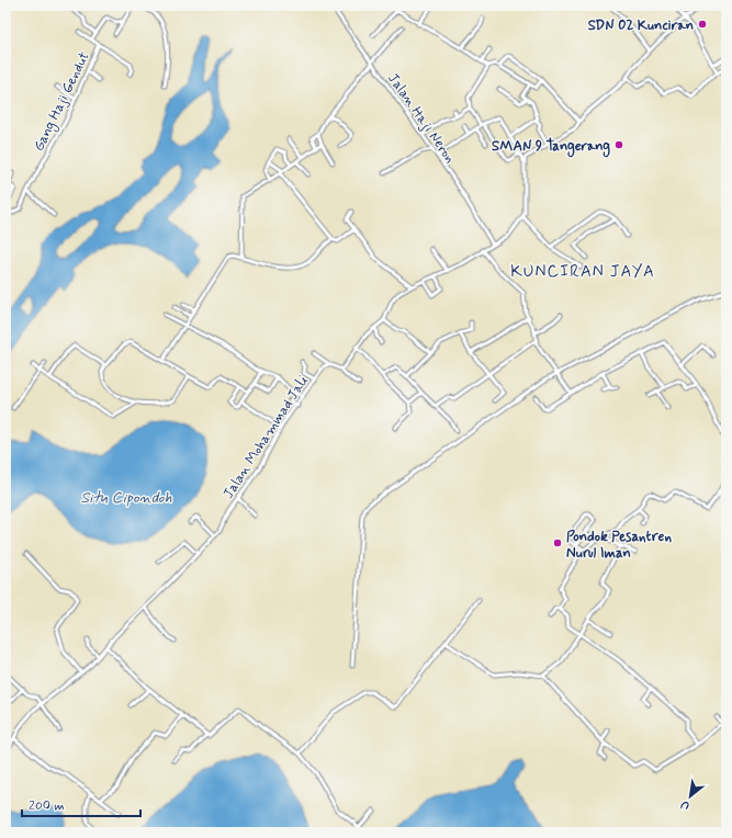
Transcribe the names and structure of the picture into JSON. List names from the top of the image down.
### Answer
{
  "streets": {
    "street": ["Gang Haji Gendut", "Jalan Haji Neron", "Jalan Mohammad Jali"]
  },
  "districts": ["KUNCIRAN JAYA"],
  "water": ["Situ Cipondoh"],
  "places": ["SDN 02 Kunciran", "SMAN 9 Tangerang", "Pondok Pesantren Nurul Iman"],
  "scale_bar": "200 m",
  "north": "bottom left"
}
